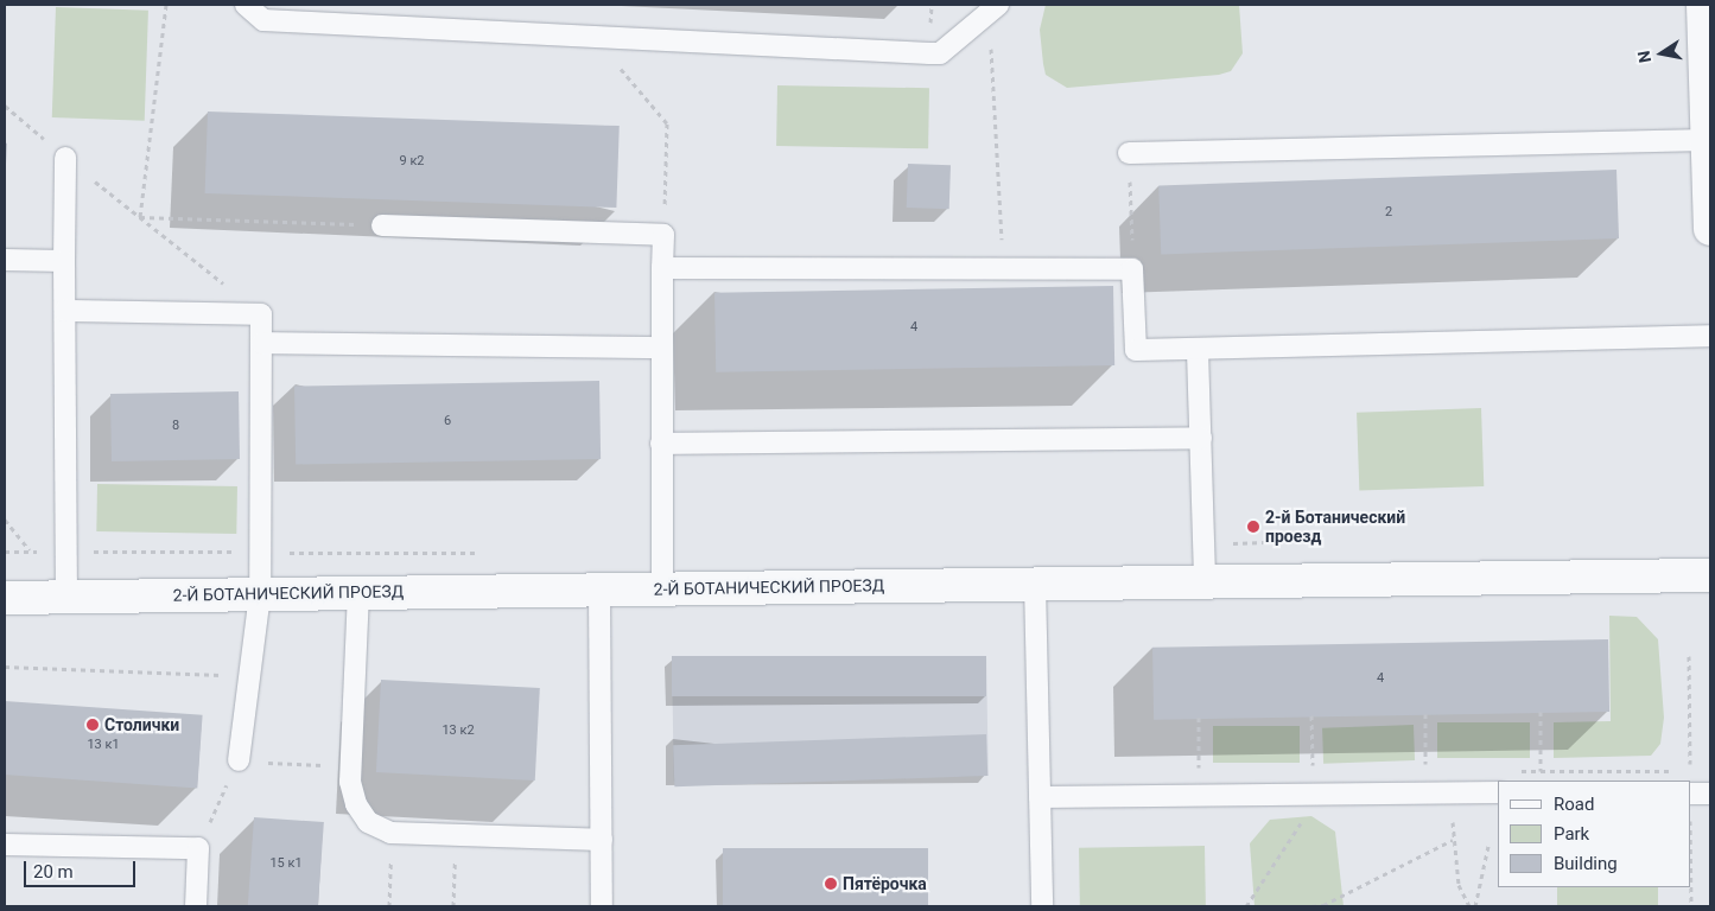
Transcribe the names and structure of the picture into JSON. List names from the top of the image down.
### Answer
{
  "streets": {
    "street": ["2-Й БОТАНИЧЕСКИЙ ПРОЕЗД"]
  },
  "places": ["2-й Ботанический проезд", "Столички", "Пятёрочка"],
  "house_numbers": [
    "9 к2",
    "2",
    "4",
    "6",
    "8",
    "4",
    "13 к2",
    "13 к1",
    "15 к1"
  ],
  "legend": ["Road", "Park", "Building"],
  "scale_bar": "20 m",
  "north": "left"
}
